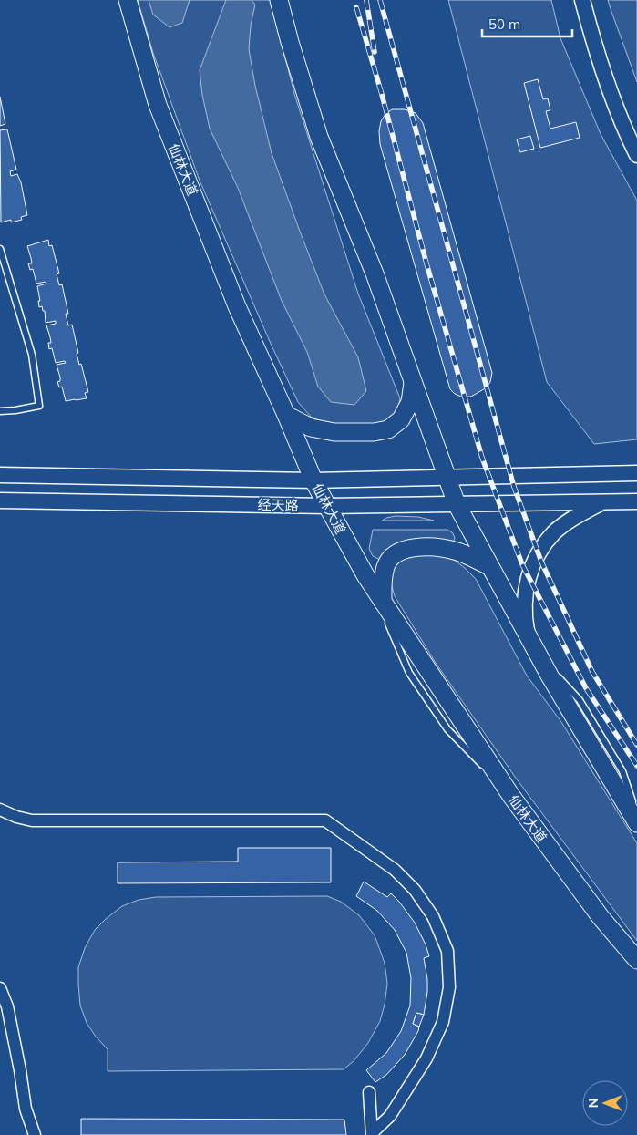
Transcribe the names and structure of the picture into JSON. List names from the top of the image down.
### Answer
{
  "streets": {
    "main road": ["仙林大道", "经天路"]
  },
  "crossings": [
    ["仙林大道", "经天路"]
  ],
  "scale_bar": "50 m",
  "north": "left"
}
